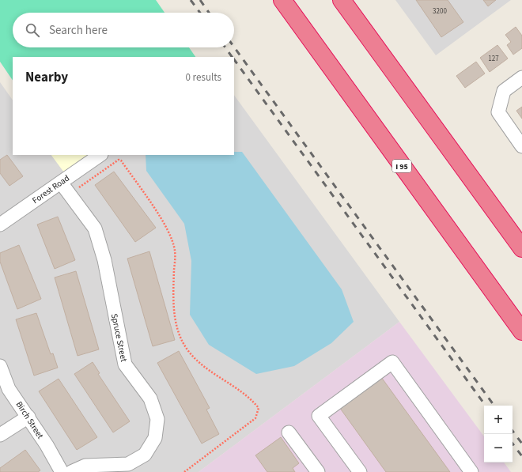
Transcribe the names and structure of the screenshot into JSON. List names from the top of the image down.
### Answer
{
  "streets": {
    "highway": ["I 95"],
    "street": ["Forest Road", "Spruce Street", "Birch Street"]
  },
  "crossings": [
    ["Forest Road", "Spruce Street"]
  ],
  "house_numbers": ["3200", "127"],
  "page": {
    "search": "Search here",
    "heading": ["Nearby", "0 results"],
    "map_buttons": ["+", "−"]
  }
}
